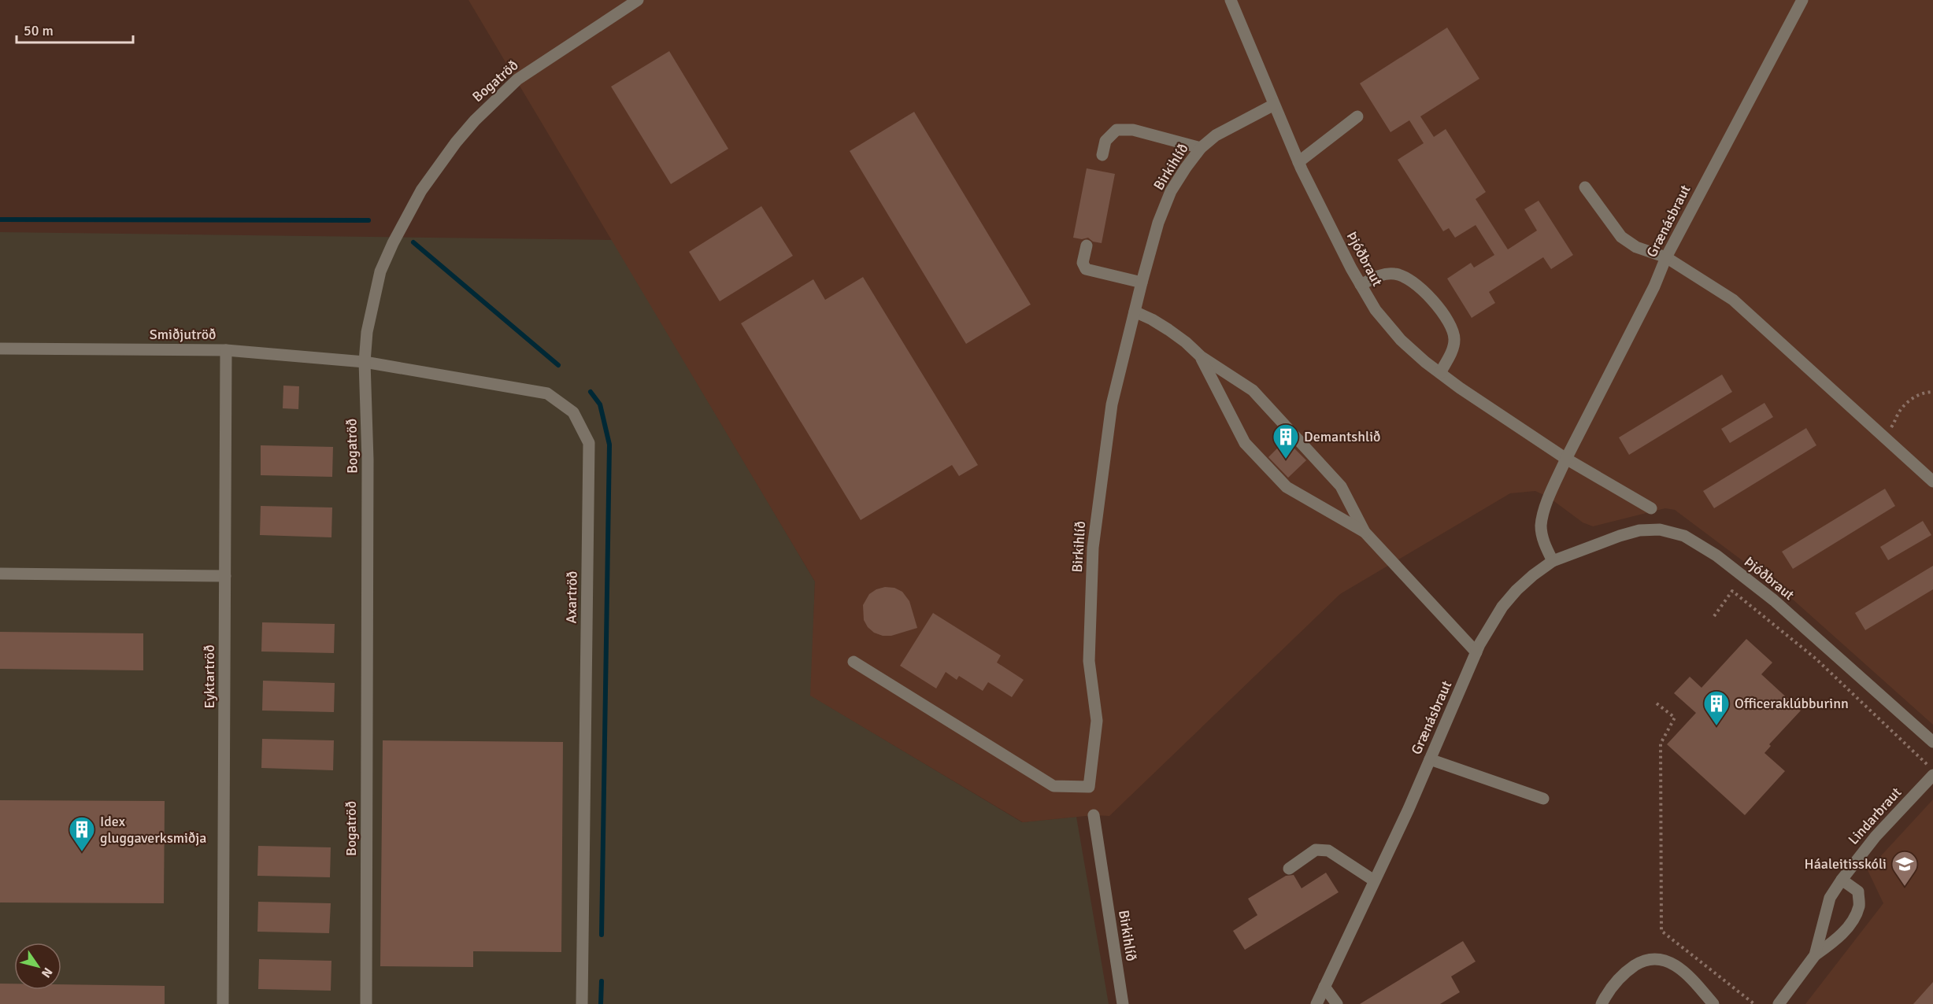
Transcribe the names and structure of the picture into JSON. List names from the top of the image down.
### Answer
{
  "streets": {
    "street": [
      "Bogatröð",
      "Birkihlíð",
      "Grænásbraut",
      "Þjóðbraut",
      "Smiðjutröð",
      "Axartröð",
      "Eyktartröð",
      "Lindarbraut"
    ]
  },
  "crossings": [
    ["Bogatröð", "Smiðjutröð"],
    ["Bogatröð", "Axartröð"],
    ["Birkihlíð", "Þjóðbraut"],
    ["Grænásbraut", "Þjóðbraut"],
    ["Smiðjutröð", "Axartröð"],
    ["Smiðjutröð", "Eyktartröð"]
  ],
  "places": {
    "building": ["Demantshlið", "Officeraklúbburinn", "Idex gluggaverksmiðja"],
    "school or university": ["Háaleitisskóli"]
  },
  "scale_bar": "50 m",
  "north": "bottom right"
}
